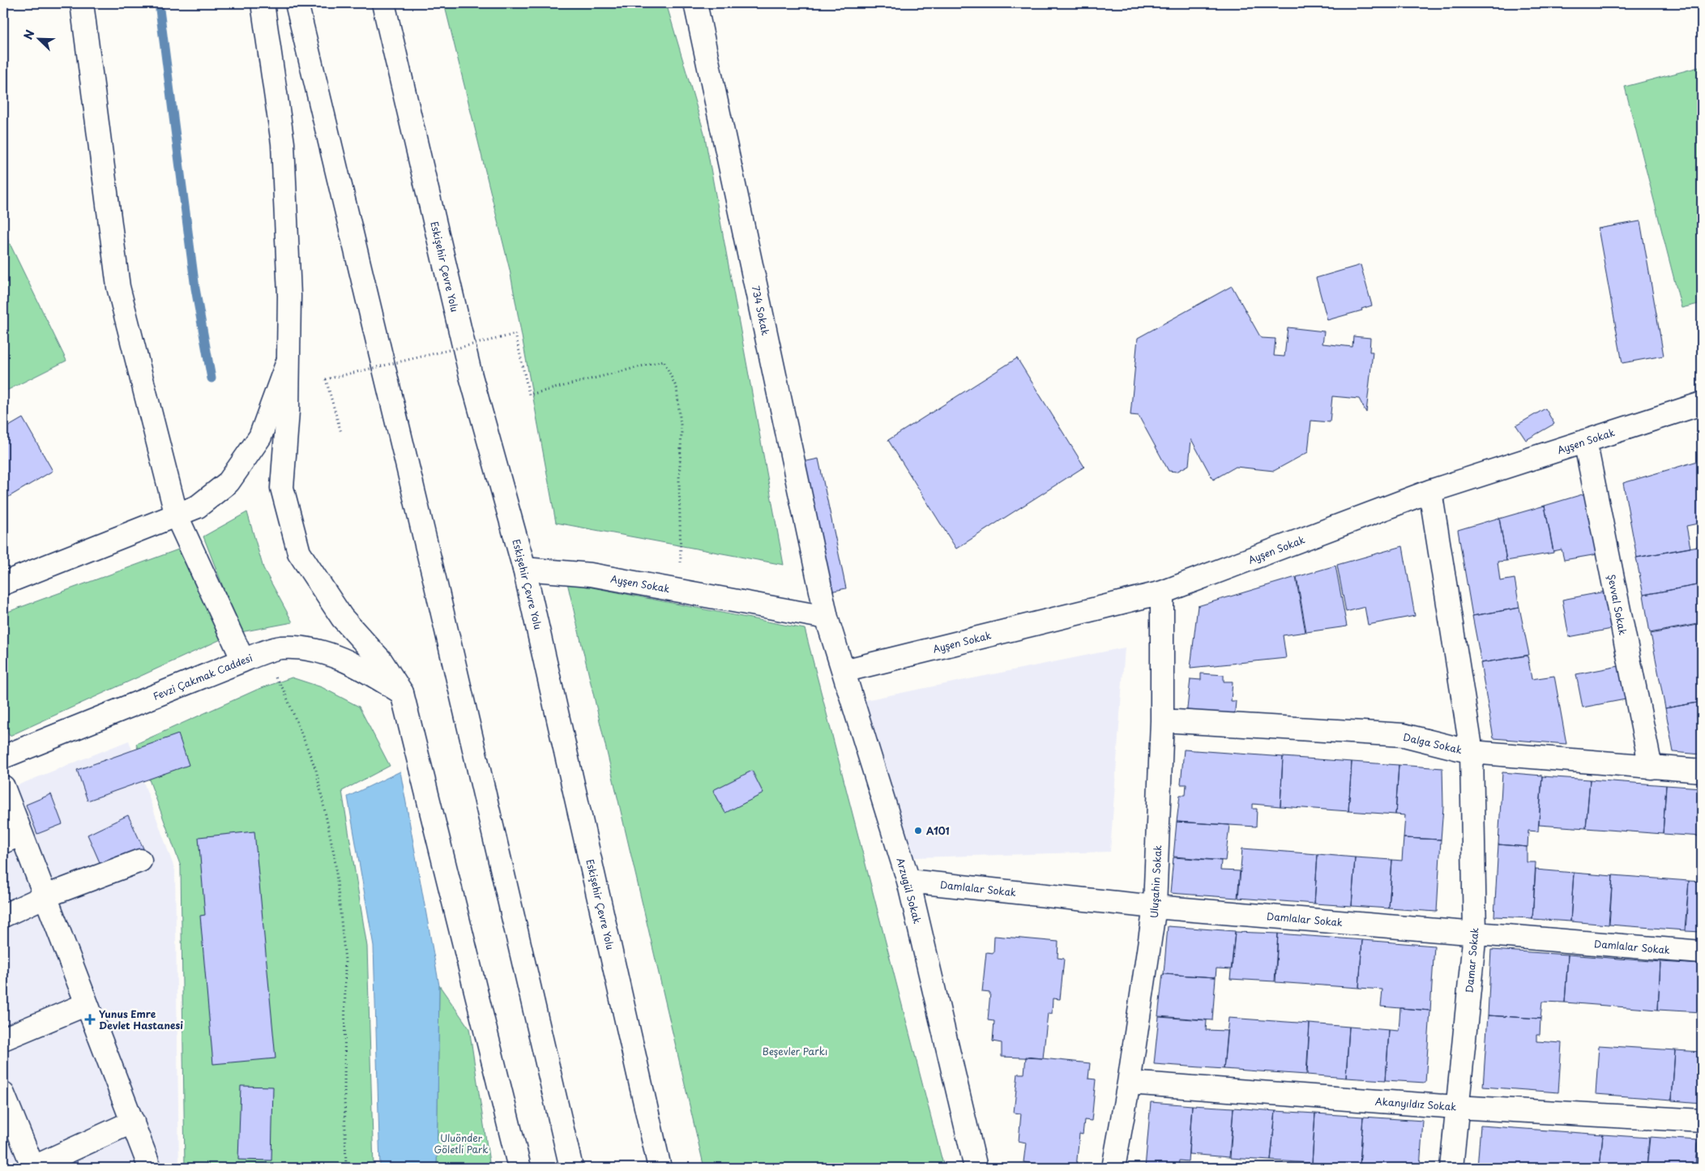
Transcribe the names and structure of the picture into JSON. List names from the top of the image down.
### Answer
{
  "streets": {
    "main road": [
      "Eskişehir Çevre Yolu",
      "734 Sokak",
      "Ayşen Sokak",
      "Şevval Sokak",
      "Fevzi Çakmak Caddesi",
      "Dalga Sokak",
      "Uluşahin Sokak",
      "Damlalar Sokak",
      "Arzugül Sokak",
      "Damar Sokak",
      "Akanyıldız Sokak"
    ]
  },
  "crossings": [
    ["Eskişehir Çevre Yolu", "Ayşen Sokak"],
    ["734 Sokak", "Ayşen Sokak"],
    ["734 Sokak", "Arzugül Sokak"],
    ["Ayşen Sokak", "Şevval Sokak"],
    ["Ayşen Sokak", "Uluşahin Sokak"],
    ["Ayşen Sokak", "Arzugül Sokak"],
    ["Ayşen Sokak", "Damar Sokak"],
    ["Şevval Sokak", "Dalga Sokak"],
    ["Dalga Sokak", "Uluşahin Sokak"],
    ["Dalga Sokak", "Damar Sokak"],
    ["Uluşahin Sokak", "Damlalar Sokak"],
    ["Uluşahin Sokak", "Akanyıldız Sokak"],
    ["Damlalar Sokak", "Arzugül Sokak"],
    ["Damlalar Sokak", "Damar Sokak"],
    ["Damar Sokak", "Akanyıldız Sokak"]
  ],
  "parks": ["Beşevler Parkı", "Uluönder Göletli Park"],
  "places": {
    "other": ["A101"],
    "health": ["Yunus Emre Devlet Hastanesi"]
  },
  "north": "top left"
}
